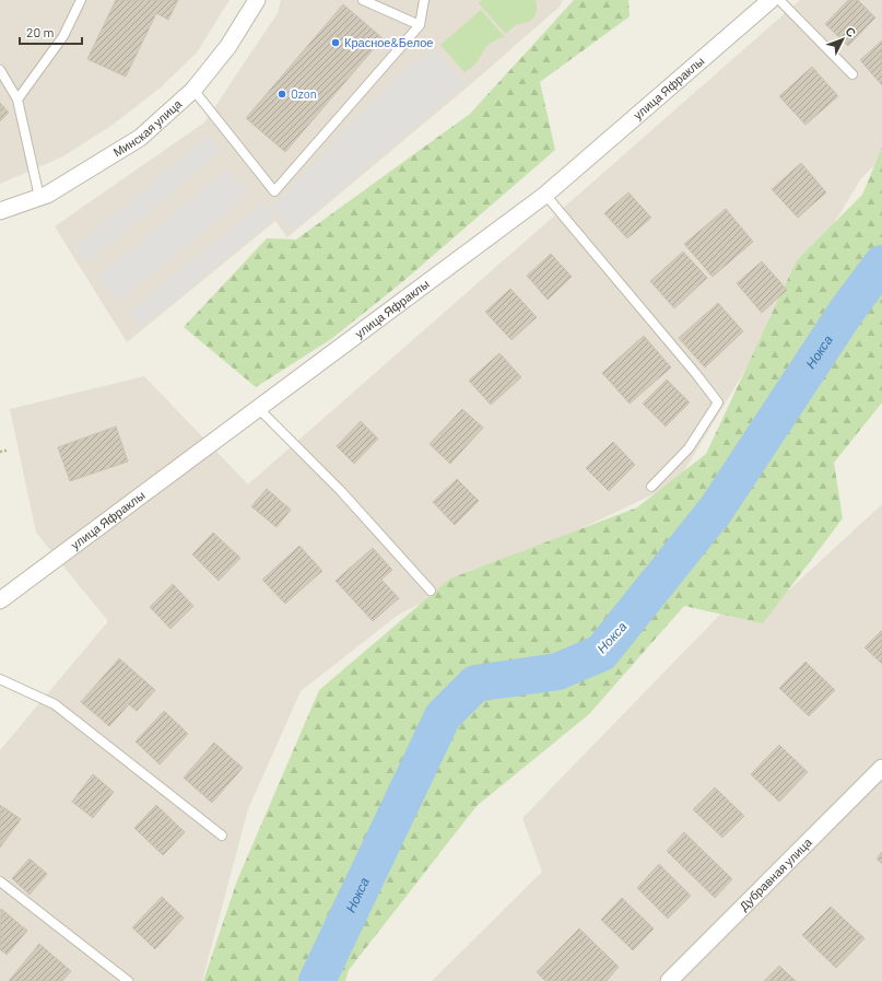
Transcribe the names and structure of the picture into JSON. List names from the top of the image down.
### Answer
{
  "streets": {
    "street": ["улица Яфраклы", "Минская улица", "Дубравная улица"]
  },
  "water": ["Нокса"],
  "places": ["Красное&Белое", "Ozon"],
  "scale_bar": "20 m",
  "north": "top right"
}
